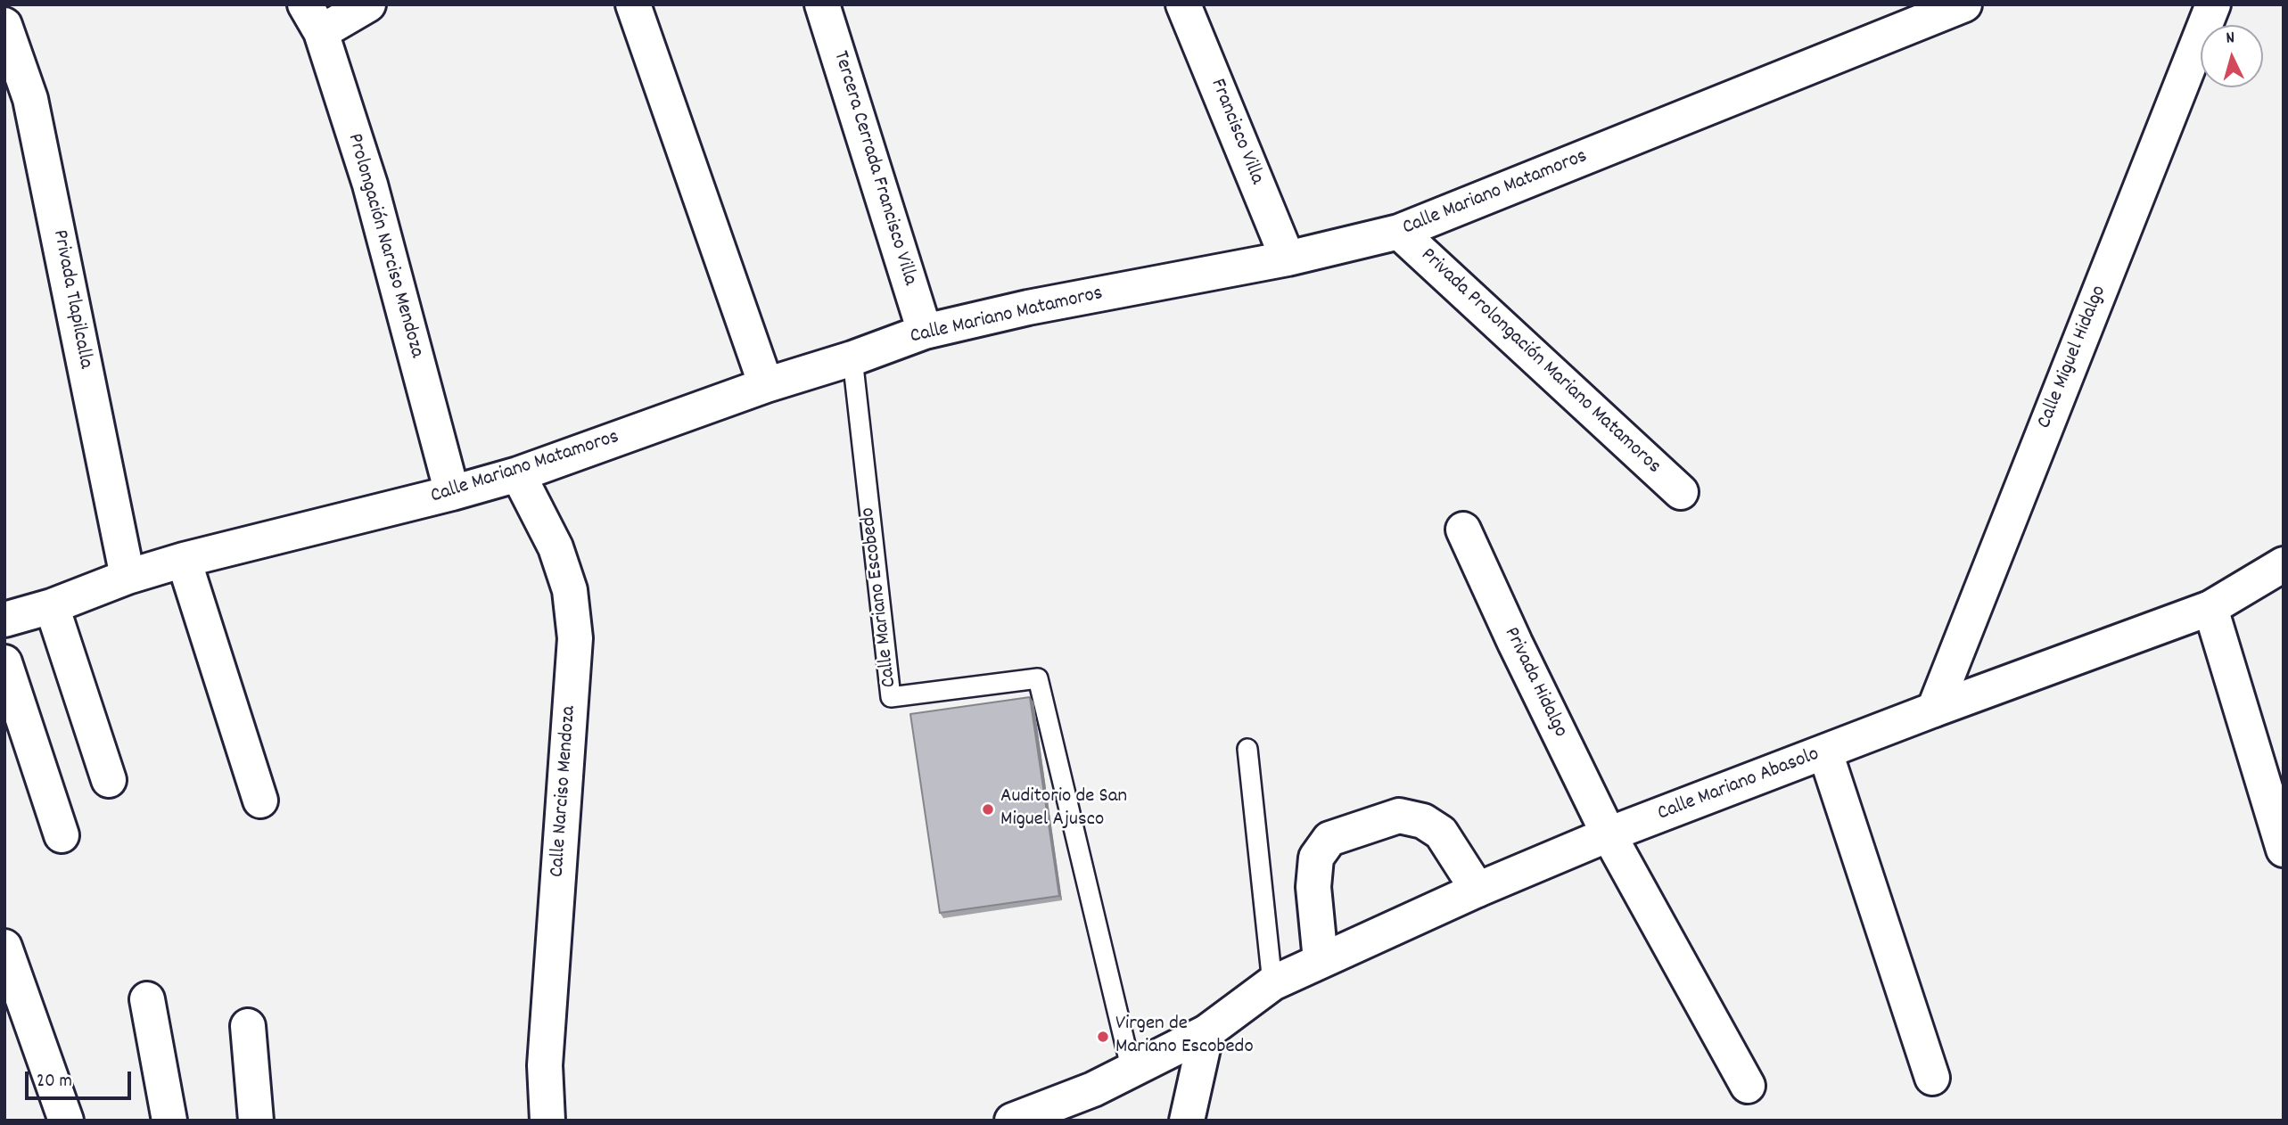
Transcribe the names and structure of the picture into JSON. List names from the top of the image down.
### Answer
{
  "streets": {
    "street": [
      "Francisco Villa",
      "Tercera Cerrada Francisco Villa",
      "Calle Mariano Matamoros",
      "Prolongación Narciso Mendoza",
      "Privada Tlapilcalla",
      "Calle Miguel Hidalgo",
      "Privada Prolongación Mariano Matamoros",
      "Privada Hidalgo",
      "Calle Mariano Abasolo",
      "Calle Narciso Mendoza"
    ],
    "lane": ["Calle Mariano Escobedo"]
  },
  "crossings": [
    ["Francisco Villa", "Calle Mariano Matamoros"],
    ["Tercera Cerrada Francisco Villa", "Calle Mariano Matamoros"],
    ["Calle Mariano Matamoros", "Prolongación Narciso Mendoza"],
    ["Calle Mariano Matamoros", "Privada Tlapilcalla"],
    ["Calle Mariano Matamoros", "Privada Prolongación Mariano Matamoros"],
    ["Calle Mariano Matamoros", "Calle Mariano Escobedo"],
    ["Calle Mariano Matamoros", "Calle Narciso Mendoza"],
    ["Calle Miguel Hidalgo", "Calle Mariano Abasolo"],
    ["Calle Mariano Escobedo", "Calle Mariano Abasolo"],
    ["Privada Hidalgo", "Calle Mariano Abasolo"]
  ],
  "places": ["Auditorio de San Miguel Ajusco", "Virgen de Mariano Escobedo"],
  "scale_bar": "20 m",
  "north": "top"
}
